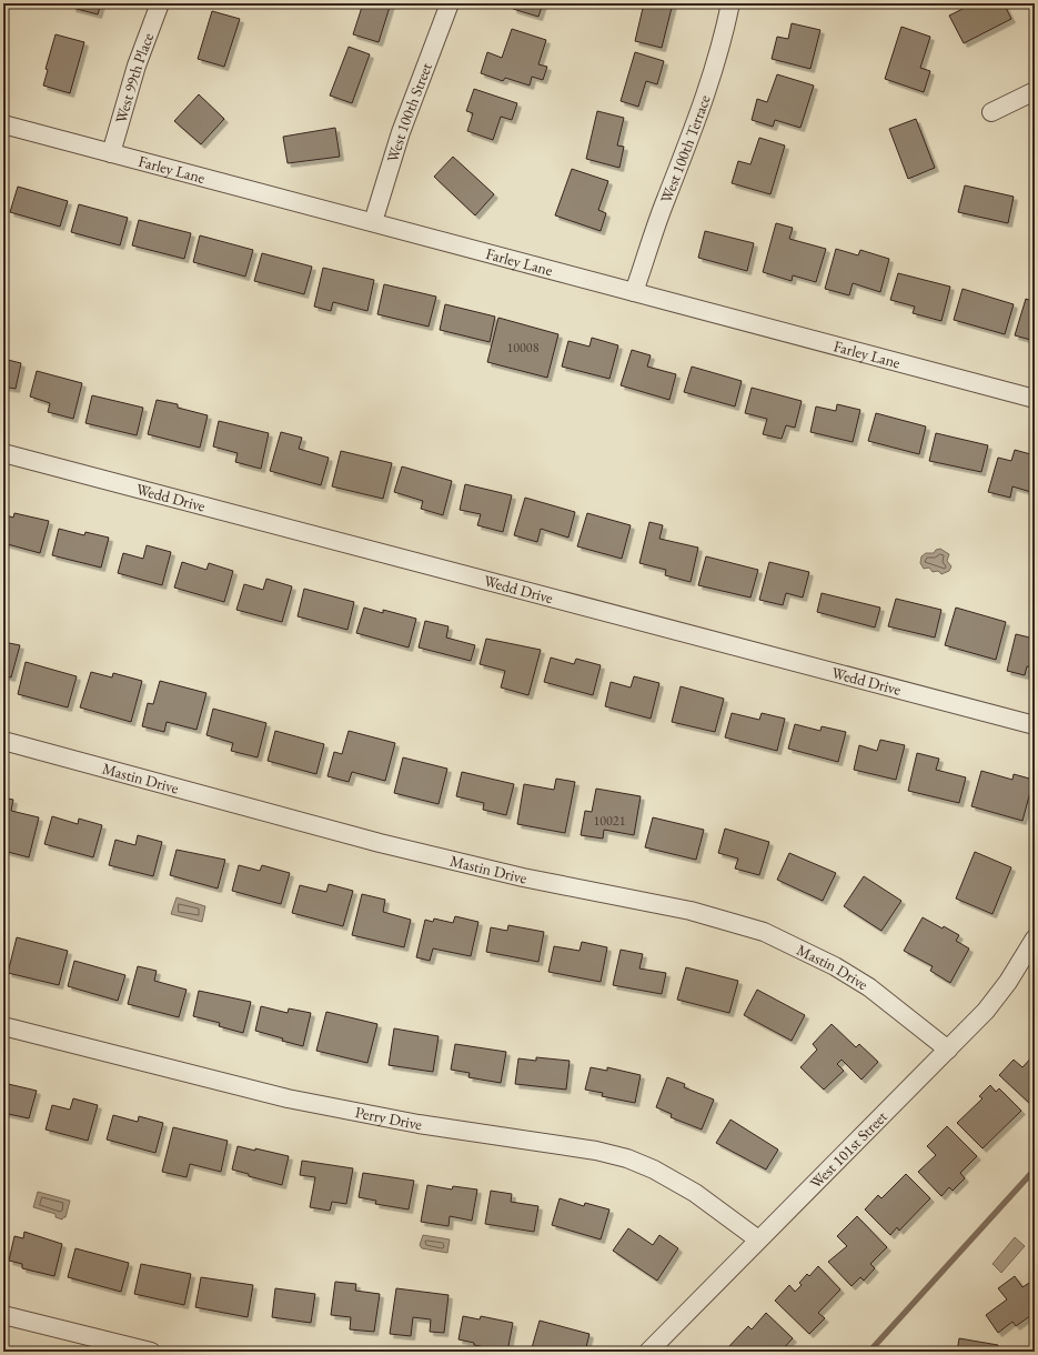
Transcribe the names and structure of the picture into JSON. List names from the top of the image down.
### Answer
{
  "streets": {
    "street": [
      "West 99th Place",
      "West 100th Street",
      "West 100th Terrace",
      "Farley Lane",
      "Wedd Drive",
      "Mastin Drive",
      "Perry Drive",
      "West 101st Street"
    ]
  },
  "crossings": [
    ["West 99th Place", "Farley Lane"],
    ["West 100th Street", "Farley Lane"],
    ["West 100th Terrace", "Farley Lane"],
    ["Mastin Drive", "West 101st Street"],
    ["Perry Drive", "West 101st Street"]
  ],
  "house_numbers": ["10008", "10021"]
}
